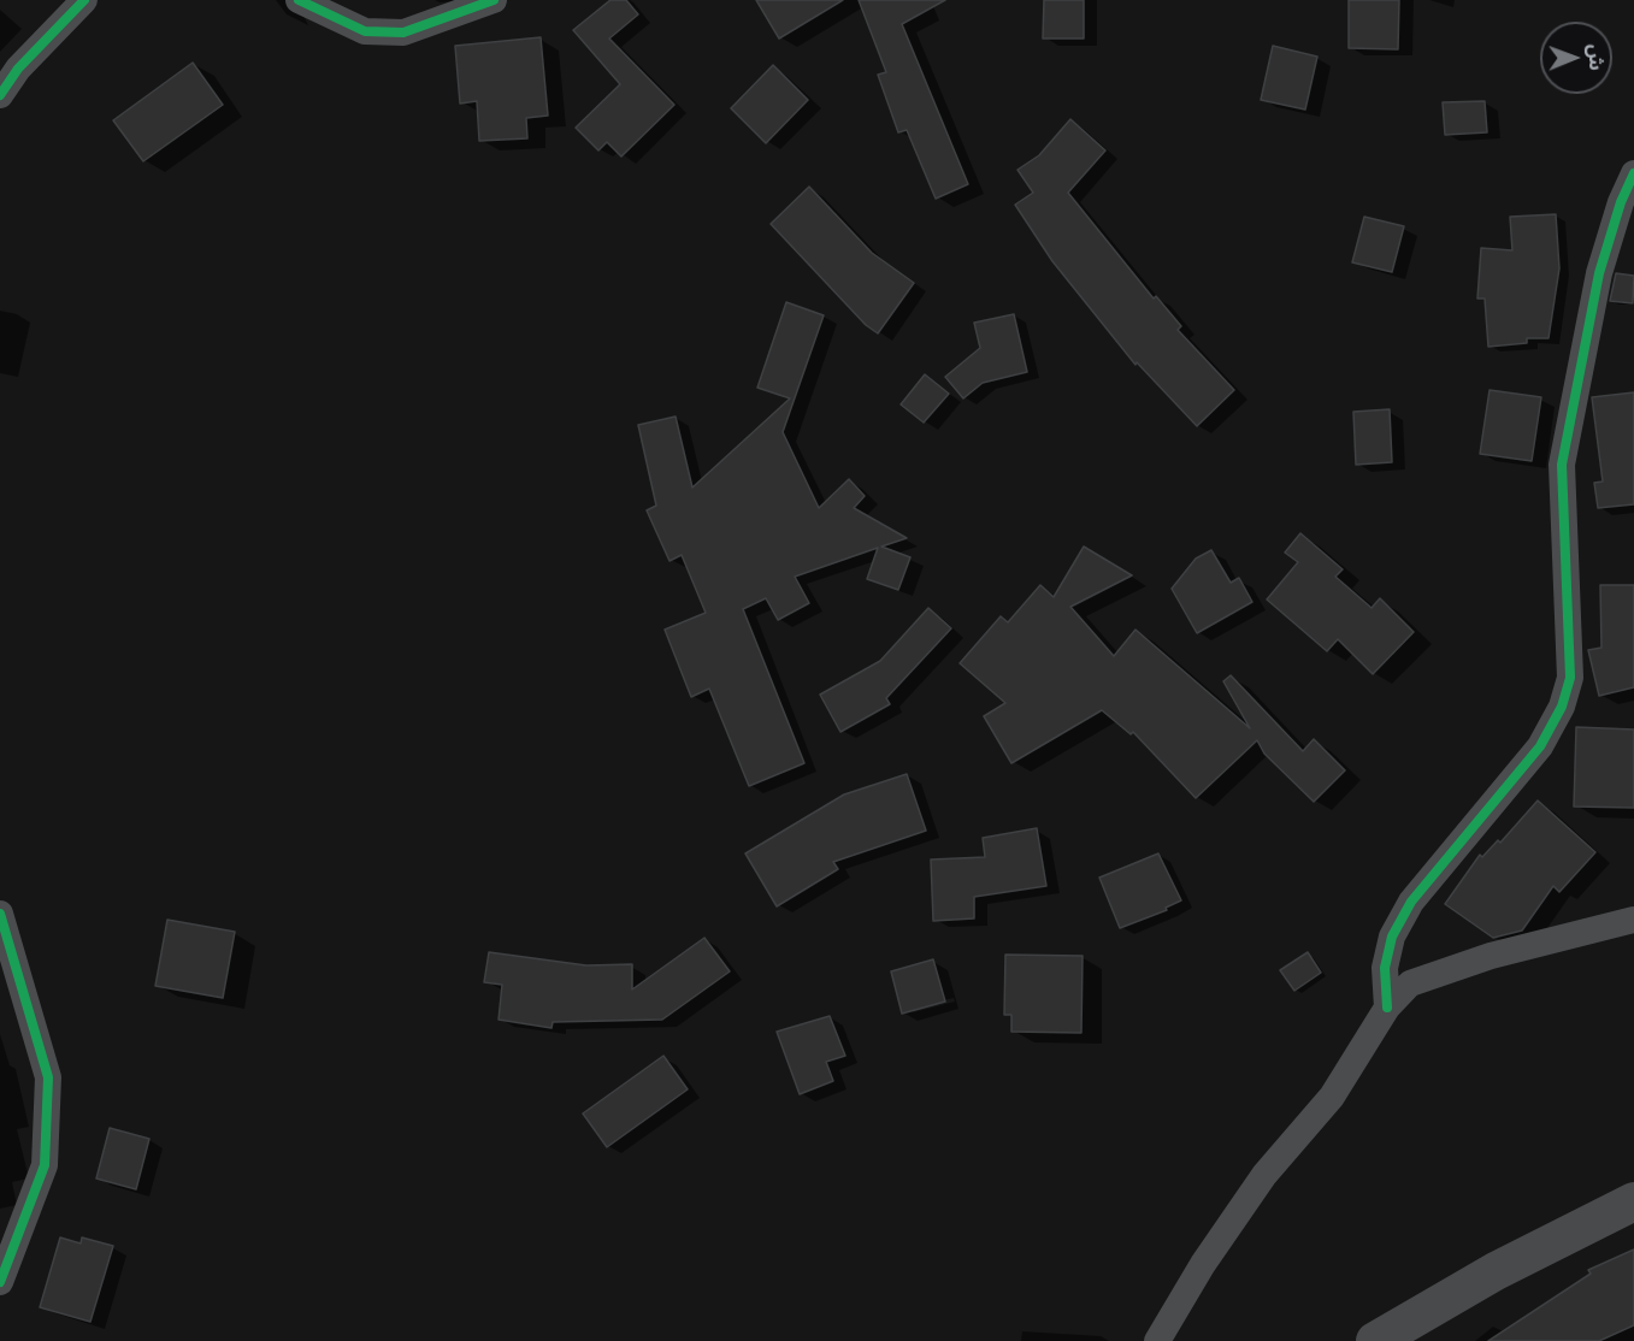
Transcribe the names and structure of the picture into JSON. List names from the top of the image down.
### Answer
{
  "north": "right"
}
